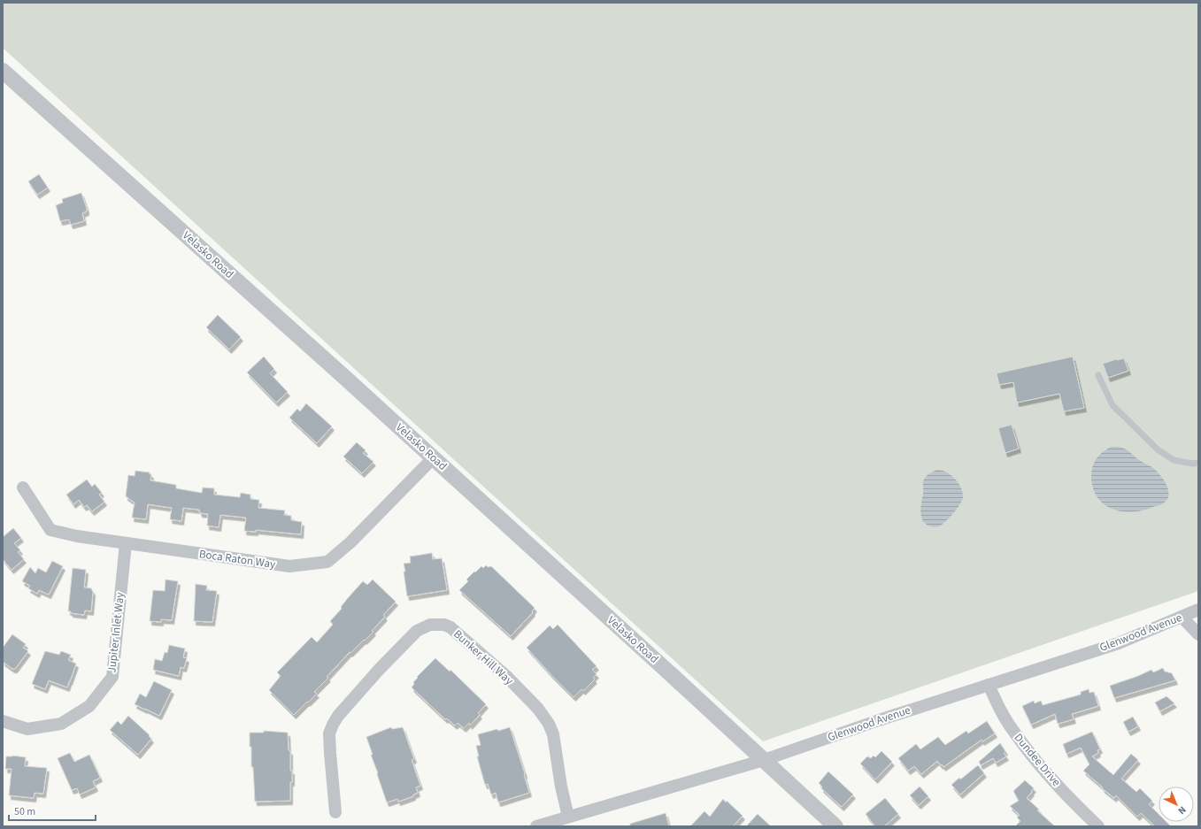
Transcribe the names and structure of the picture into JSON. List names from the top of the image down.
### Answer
{
  "streets": {
    "street": [
      "Velasko Road",
      "Boca Raton Way",
      "Jupiter Inlet Way",
      "Glenwood Avenue",
      "Bunker Hill Way",
      "Dundee Drive"
    ]
  },
  "crossings": [
    ["Velasko Road", "Boca Raton Way"],
    ["Velasko Road", "Glenwood Avenue"],
    ["Boca Raton Way", "Jupiter Inlet Way"],
    ["Glenwood Avenue", "Bunker Hill Way"],
    ["Glenwood Avenue", "Dundee Drive"]
  ],
  "scale_bar": "50 m",
  "north": "bottom right"
}
